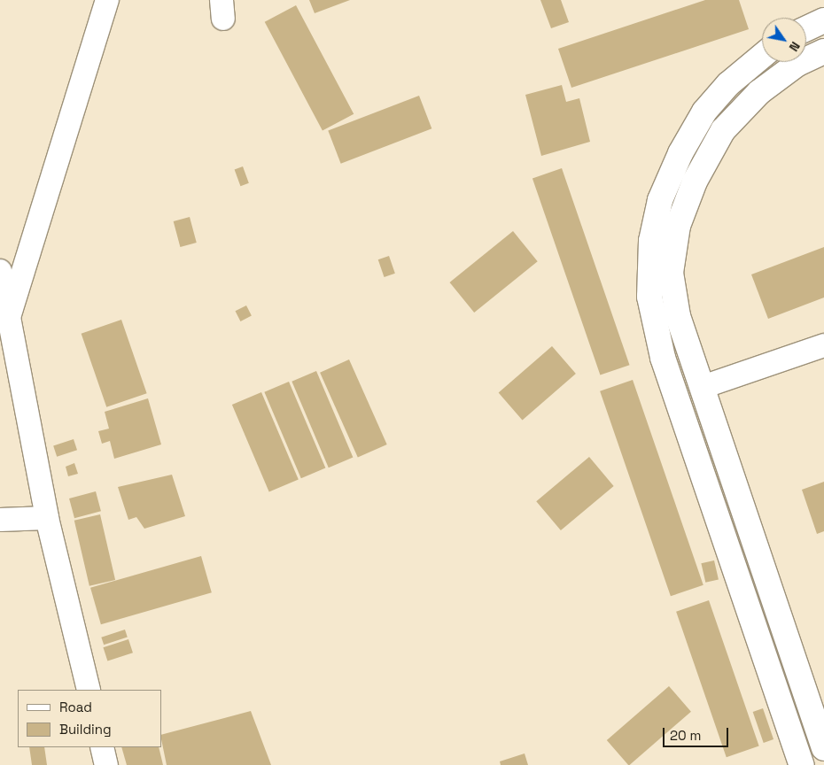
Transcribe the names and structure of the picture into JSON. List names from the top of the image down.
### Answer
{
  "legend": ["Road", "Building"],
  "scale_bar": "20 m",
  "north": "bottom right"
}
